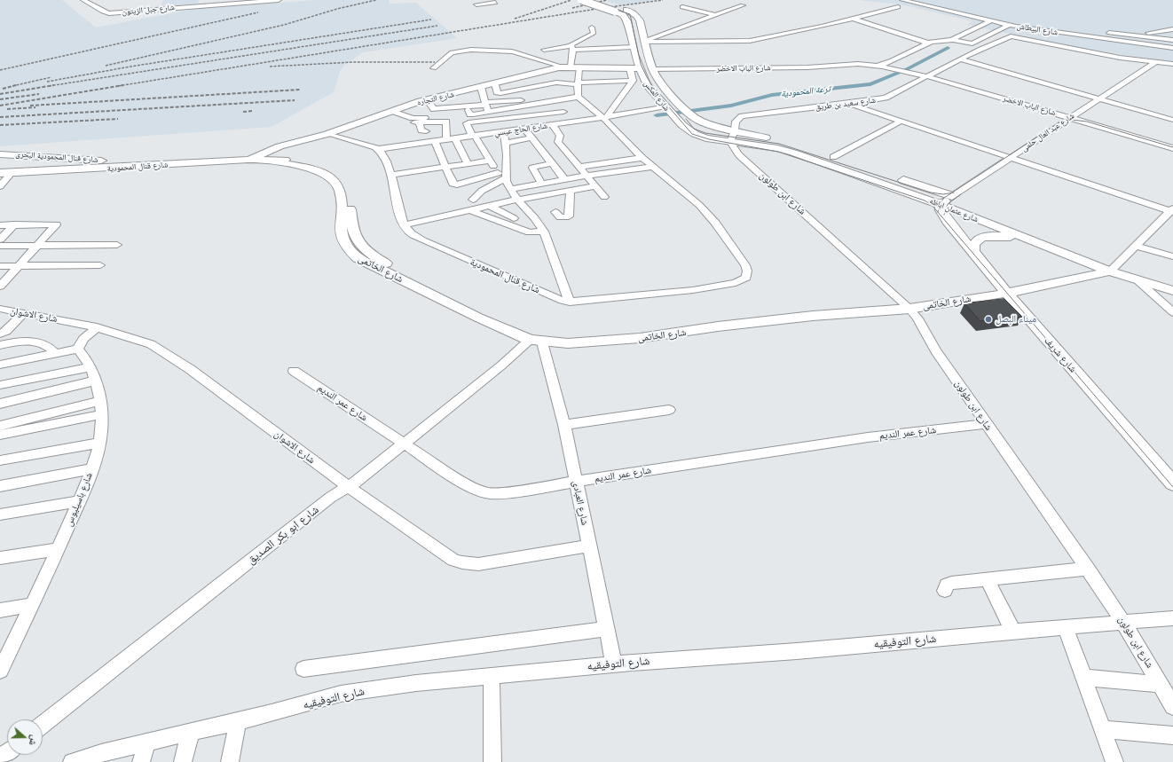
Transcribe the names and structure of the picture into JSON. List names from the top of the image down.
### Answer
{
  "streets": {
    "main road": [
      "شارع المكس",
      "شارع التجاره",
      "شارع عبد العال حلمى",
      "شارع قنال المحمودية البحرى",
      "شارع قنال المحمودية",
      "شارع عثمان اباظه",
      "شارع الخاتمى",
      "شارع شريف"
    ],
    "street": [
      "شارع جبل الزيتون",
      "شارع البيطاش",
      "شارع الباب الاخضر",
      "شارع سعيد بن طريق",
      "شارع الحاج عيسي",
      "شارع ابن طولون",
      "شارع الاشوان",
      "شارع عمر النديم",
      "شارع باسيليوس",
      "شارع العبادى",
      "شارع ابو بكر الصديق",
      "شارع التوفيقيه"
    ]
  },
  "crossings": [
    ["شارع الباب الاخضر", "شارع المكس"],
    ["شارع الباب الاخضر", "شارع سعيد بن طريق"],
    ["شارع الباب الاخضر", "شارع عبد العال حلمى"],
    ["شارع المكس", "شارع التجاره"],
    ["شارع المكس", "شارع سعيد بن طريق"],
    ["شارع المكس", "شارع الحاج عيسي"],
    ["شارع المكس", "شارع ابن طولون"],
    ["شارع المكس", "شارع عثمان اباظه"],
    ["شارع التجاره", "شارع قنال المحمودية"],
    ["شارع سعيد بن طريق", "شارع عبد العال حلمى"],
    ["شارع سعيد بن طريق", "شارع ابن طولون"],
    ["شارع سعيد بن طريق", "شارع عثمان اباظه"],
    ["شارع عبد العال حلمى", "شارع عثمان اباظه"],
    ["شارع عبد العال حلمى", "شارع شريف"],
    ["شارع قنال المحمودية البحرى", "شارع قنال المحمودية"],
    ["شارع قنال المحمودية", "شارع الخاتمى"],
    ["شارع ابن طولون", "شارع عثمان اباظه"],
    ["شارع ابن طولون", "شارع الخاتمى"],
    ["شارع ابن طولون", "شارع عمر النديم"],
    ["شارع ابن طولون", "شارع التوفيقيه"],
    ["شارع عثمان اباظه", "شارع الخاتمى"],
    ["شارع عثمان اباظه", "شارع شريف"],
    ["شارع الخاتمى", "شارع شريف"],
    ["شارع الخاتمى", "شارع العبادى"],
    ["شارع الخاتمى", "شارع ابو بكر الصديق"],
    ["شارع الاشوان", "شارع العبادى"],
    ["شارع الاشوان", "شارع ابو بكر الصديق"],
    ["شارع عمر النديم", "شارع العبادى"],
    ["شارع عمر النديم", "شارع ابو بكر الصديق"],
    ["شارع العبادى", "شارع ابو بكر الصديق"],
    ["شارع العبادى", "شارع التوفيقيه"]
  ],
  "water": ["ترعة المحمودية"],
  "places": ["ميناء البصل"],
  "north": "right"
}
